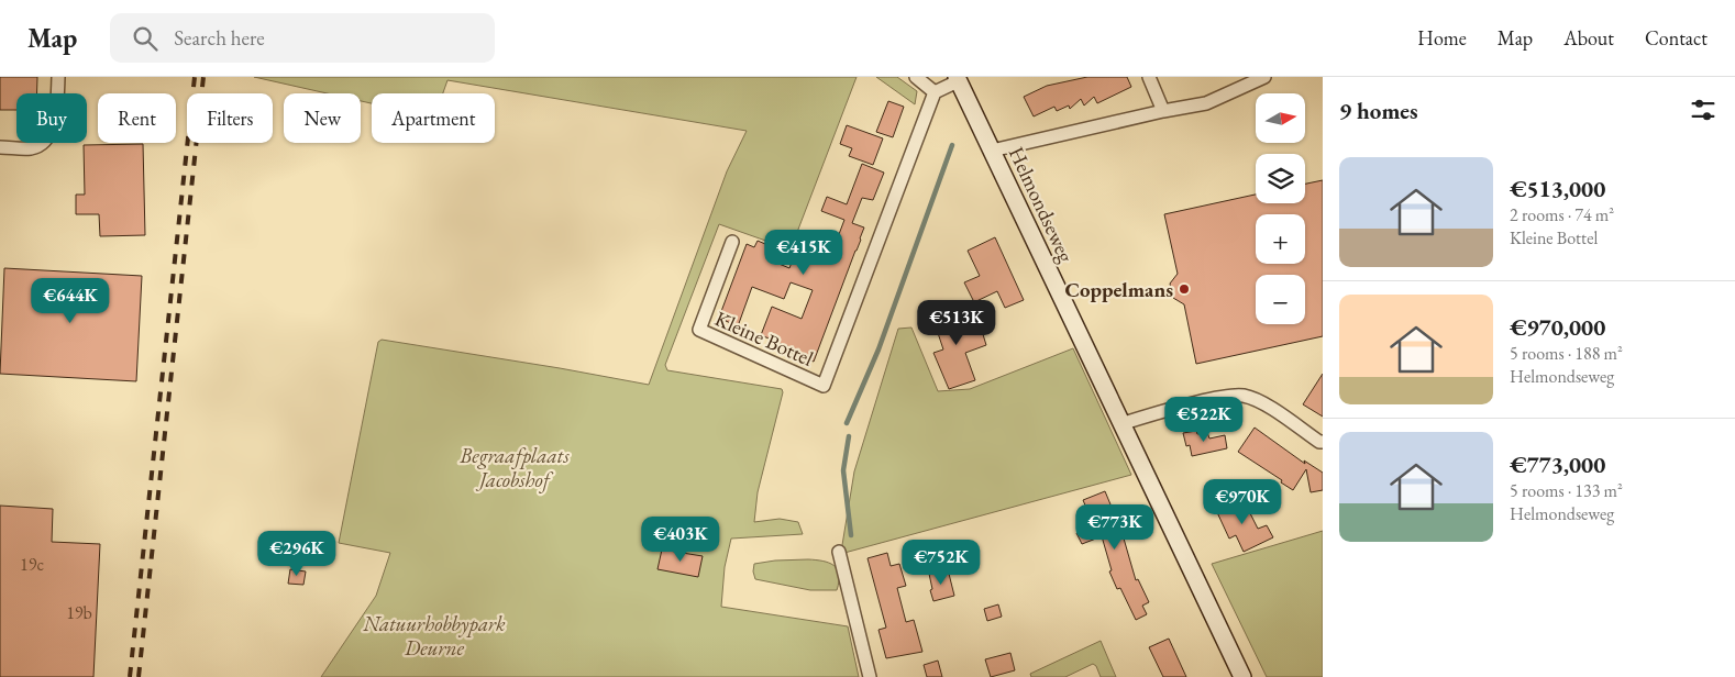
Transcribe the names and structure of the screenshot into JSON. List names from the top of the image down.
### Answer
{
  "streets": {
    "street": ["Helmondseweg", "Kleine Bottel"]
  },
  "parks": ["Begraafplaats Jacobshof", "Natuurhobbypark Deurne"],
  "places": ["Coppelmans"],
  "house_numbers": ["19c", "19b"],
  "north": "right",
  "page": {
    "header": "Map",
    "search": "Search here",
    "nav": [
      "Home",
      "Map",
      "About",
      "Contact"
    ],
    "heading": "9 homes",
    "map_buttons": ["+", "−"],
    "chip": [
      "Buy",
      "Rent",
      "Filters",
      "New",
      "Apartment"
    ],
    "list": [
      {
        "name": "€513,000",
        "note": "2 rooms · 74 m² · Kleine Bottel"
      },
      {
        "name": "€970,000",
        "note": "5 rooms · 188 m² · Helmondseweg"
      },
      {
        "name": "€773,000",
        "note": "5 rooms · 133 m² · Helmondseweg"
      }
    ],
    "price": [
      "€415K",
      "€644K",
      "€513K",
      "€522K",
      "€970K",
      "€773K",
      "€403K",
      "€296K",
      "€752K"
    ]
  }
}
